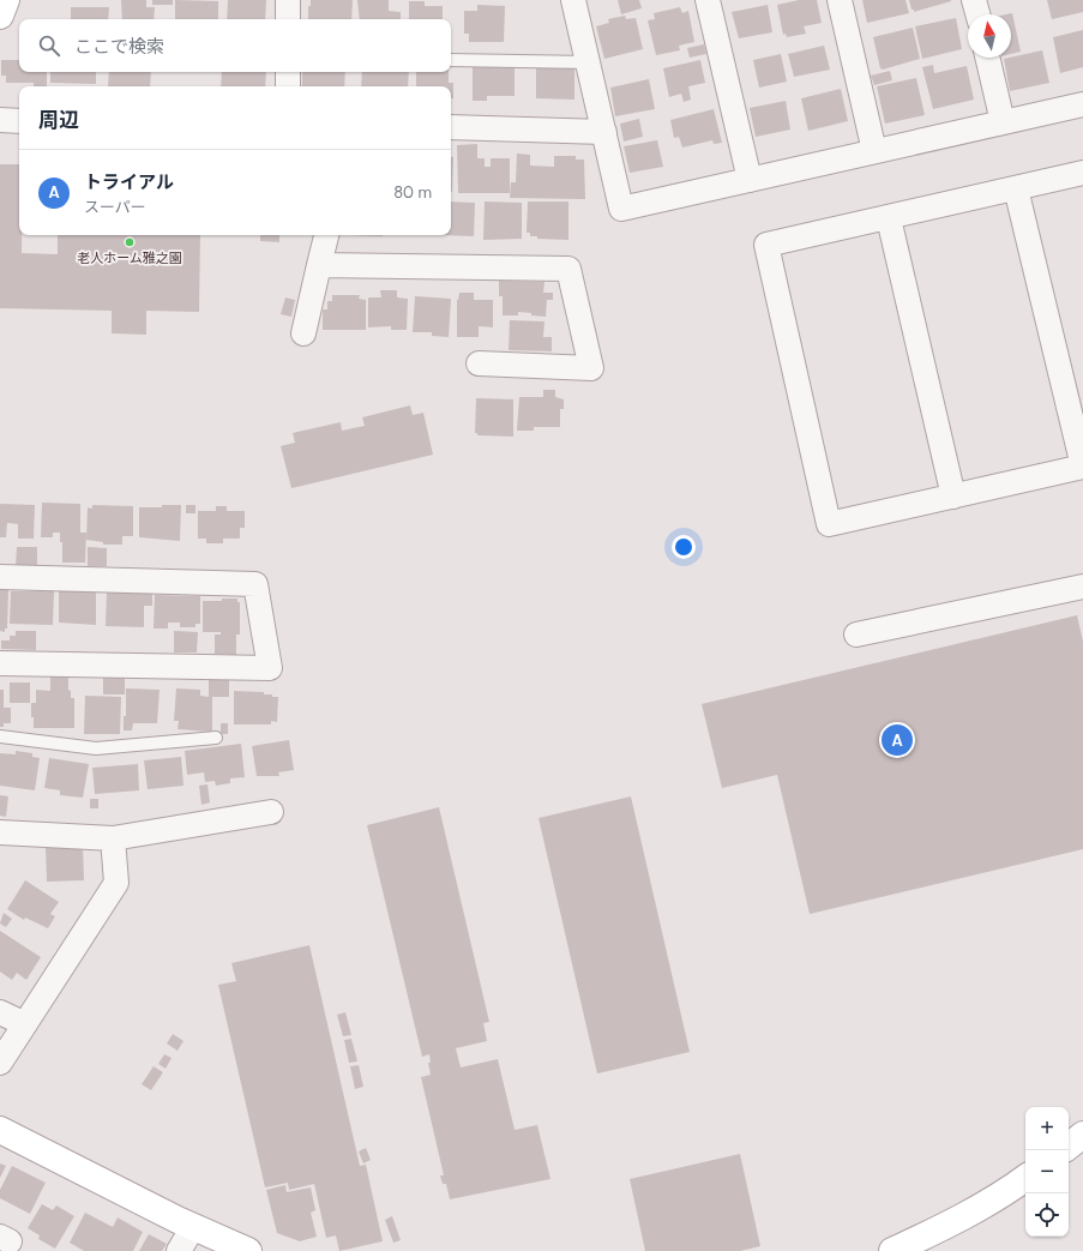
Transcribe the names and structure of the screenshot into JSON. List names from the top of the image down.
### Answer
{
  "places": ["老人ホーム雅之園"],
  "north": "top",
  "page": {
    "search": "ここで検索",
    "heading": "周辺",
    "list": [
      {
        "mark": "A",
        "name": "トライアル",
        "note": "スーパー",
        "value": "80 m"
      }
    ],
    "pins": "A",
    "map_buttons": ["+", "−"]
  }
}
